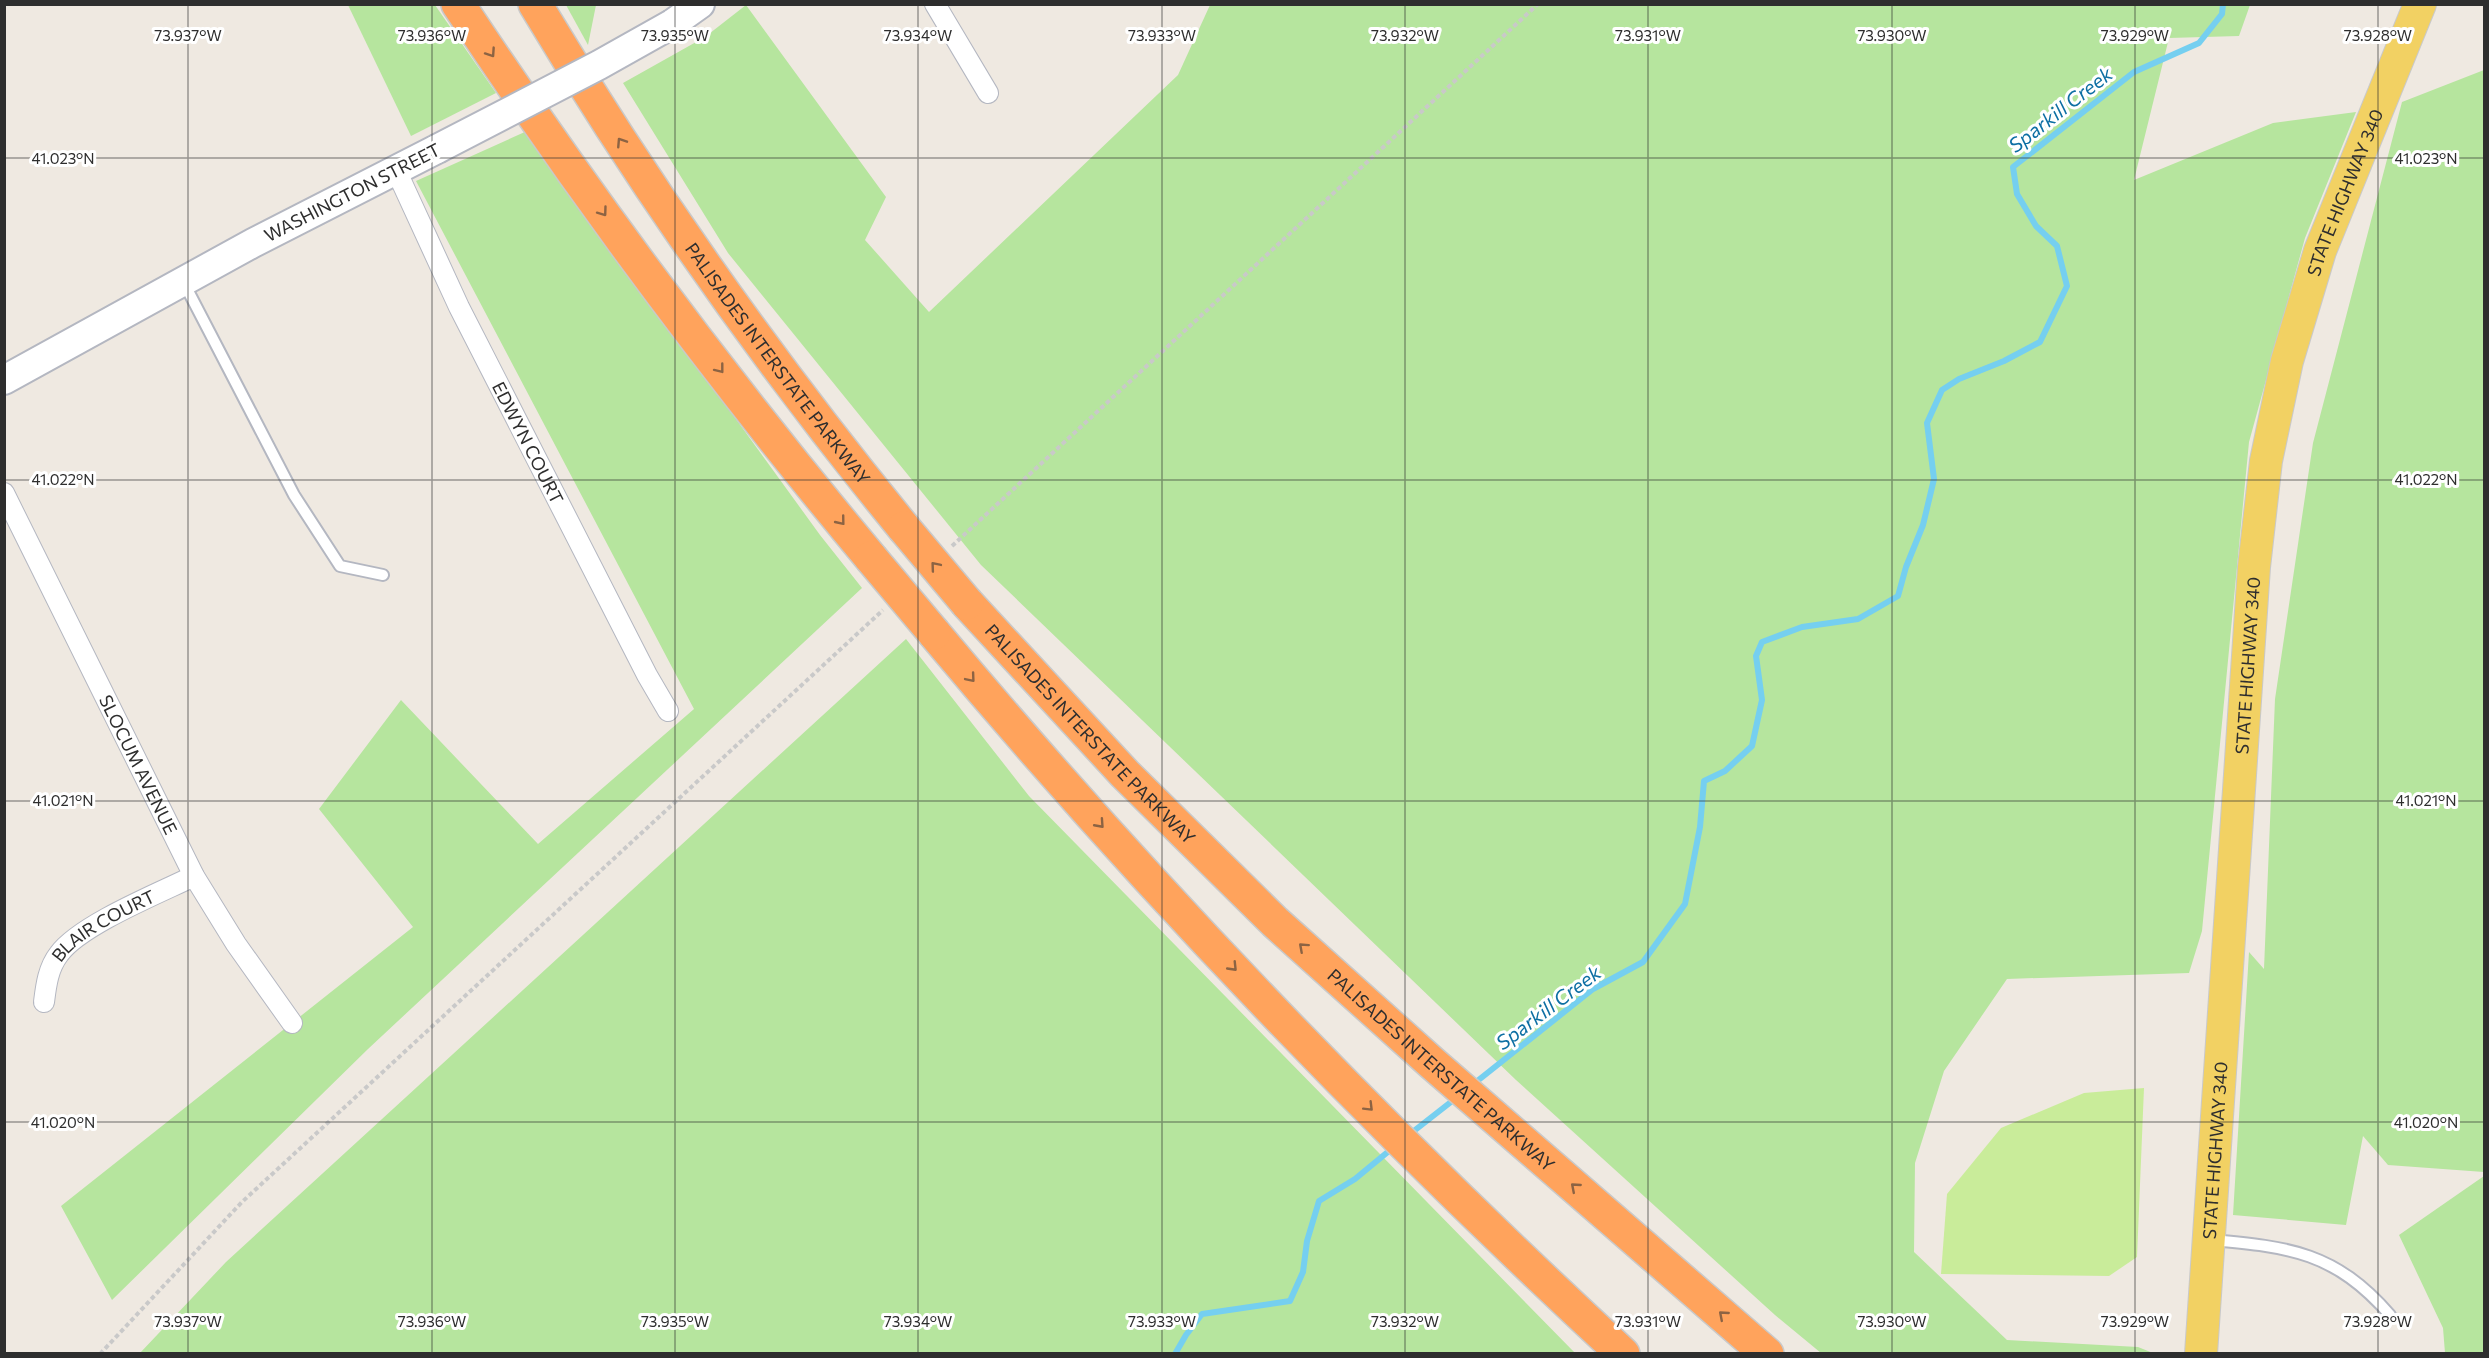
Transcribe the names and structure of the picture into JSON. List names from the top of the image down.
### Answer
{
  "streets": {
    "highway": ["PALISADES INTERSTATE PARKWAY"],
    "main road": ["WASHINGTON STREET", "STATE HIGHWAY 340"],
    "street": ["EDWYN COURT", "SLOCUM AVENUE", "BLAIR COURT"]
  },
  "crossings": [
    ["WASHINGTON STREET", "EDWYN COURT"],
    ["SLOCUM AVENUE", "BLAIR COURT"]
  ],
  "water": ["Sparkill Creek"],
  "coordinates": [
    "73.937°W",
    "73.936°W",
    "73.935°W",
    "73.934°W",
    "73.933°W",
    "73.932°W",
    "73.931°W",
    "73.930°W",
    "73.929°W",
    "73.928°W",
    "41.023°N",
    "41.022°N",
    "41.021°N",
    "41.020°N"
  ]
}
